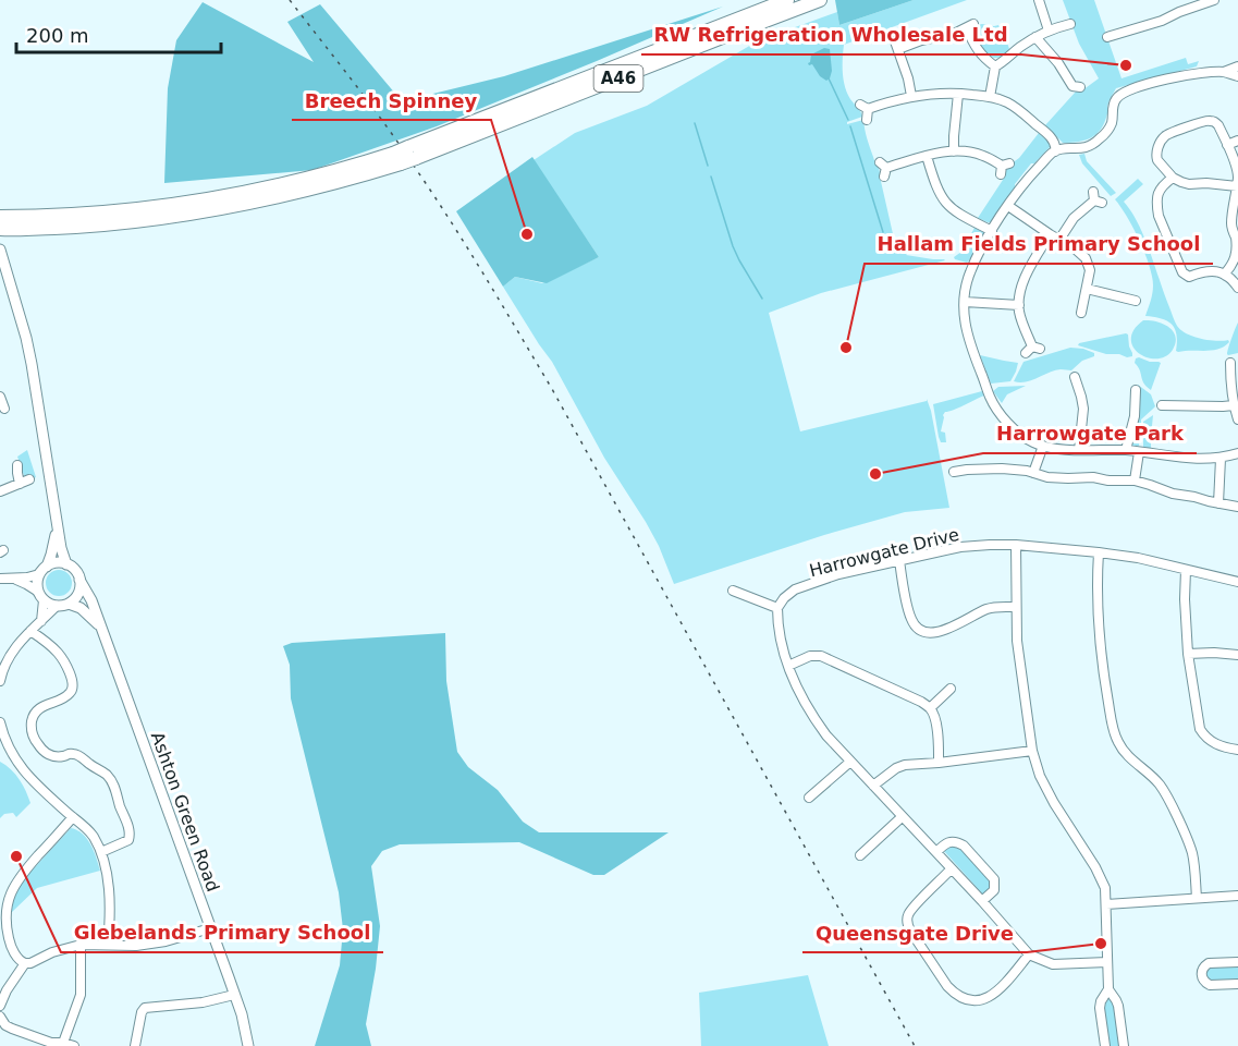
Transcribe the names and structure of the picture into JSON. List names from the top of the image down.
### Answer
{
  "streets": {
    "highway": ["A46"],
    "street": ["Harrowgate Drive", "Ashton Green Road"]
  },
  "places": [
    "RW Refrigeration Wholesale Ltd",
    "Breech Spinney",
    "Hallam Fields Primary School",
    "Harrowgate Park",
    "Glebelands Primary School",
    "Queensgate Drive"
  ],
  "scale_bar": "200 m"
}
